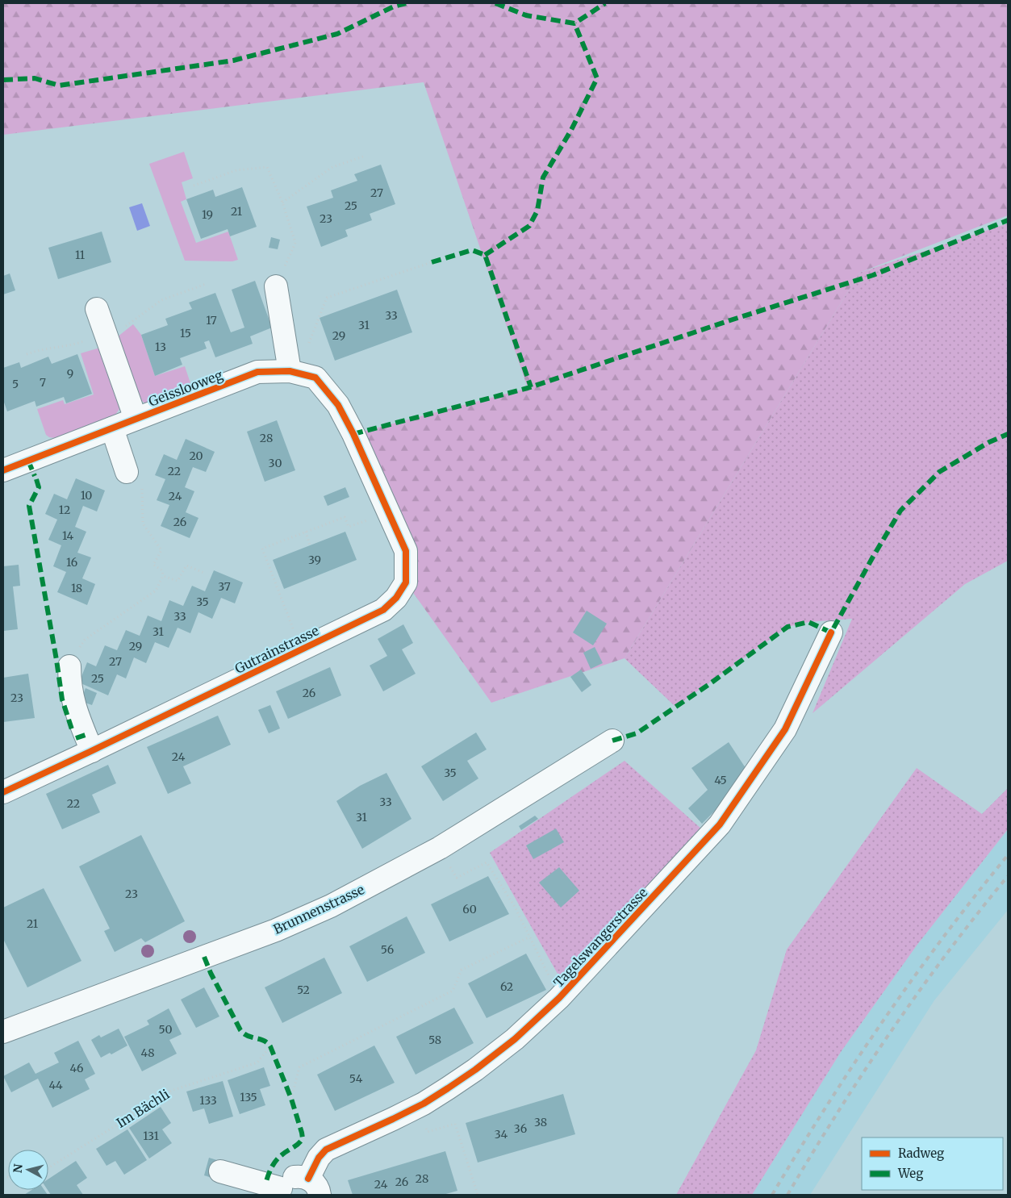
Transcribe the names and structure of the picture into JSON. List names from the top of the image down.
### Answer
{
  "streets": {
    "street": [
      "Geisslooweg",
      "Gutrainstrasse",
      "Brunnenstrasse",
      "Tagelswangerstrasse"
    ],
    "path": ["Im Bächli"]
  },
  "crossings": [
    ["Geisslooweg", "Gutrainstrasse"]
  ],
  "house_numbers": [
    "27",
    "25",
    "21",
    "19",
    "23",
    "11",
    "33",
    "17",
    "31",
    "15",
    "29",
    "13",
    "9",
    "7",
    "5",
    "28",
    "20",
    "30",
    "22",
    "10",
    "24",
    "12",
    "26",
    "14",
    "39",
    "16",
    "37",
    "18",
    "35",
    "33",
    "31",
    "29",
    "27",
    "25",
    "26",
    "23",
    "24",
    "35",
    "45",
    "33",
    "22",
    "31",
    "23",
    "60",
    "21",
    "56",
    "62",
    "52",
    "50",
    "58",
    "48",
    "46",
    "54",
    "44",
    "135",
    "133",
    "38",
    "36",
    "34",
    "131",
    "28",
    "26",
    "24"
  ],
  "legend": ["Radweg", "Weg"],
  "north": "left"
}
